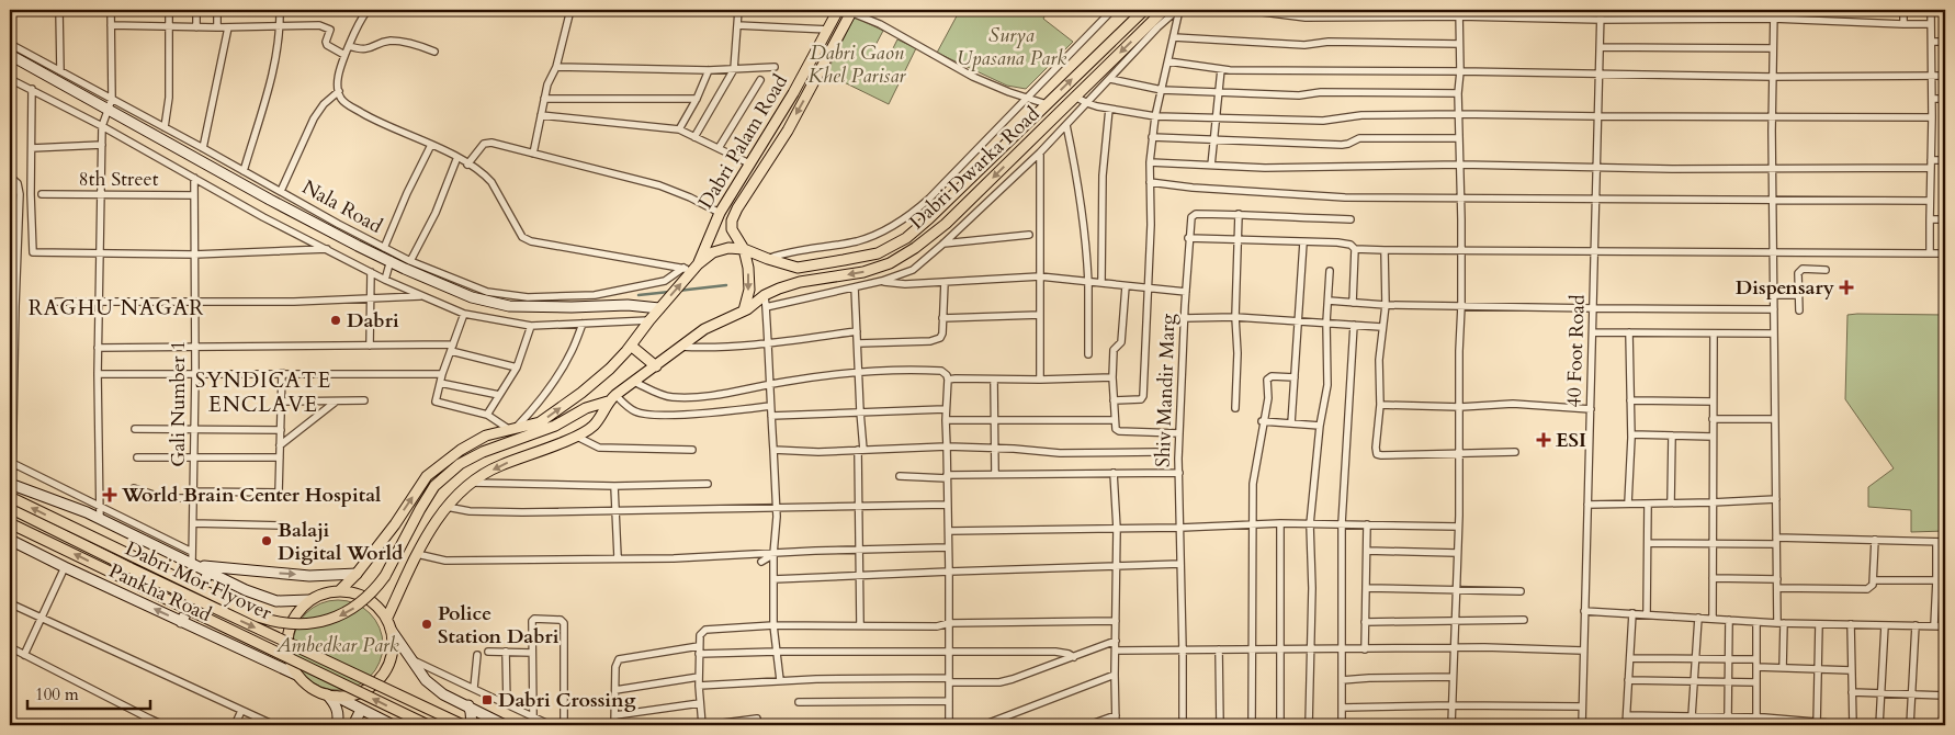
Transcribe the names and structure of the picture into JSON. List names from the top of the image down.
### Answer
{
  "streets": {
    "main road": [
      "Dabri Palam Road",
      "Dabri Dwarka Road",
      "Dabri Mor Flyover",
      "Pankha Road"
    ],
    "street": [
      "8th Street",
      "Nala Road",
      "40 Foot Road",
      "Shiv Mandir Marg",
      "Gali Number 1"
    ]
  },
  "crossings": [
    ["Dabri Palam Road", "Dabri Dwarka Road"],
    ["Dabri Palam Road", "Nala Road"],
    ["Dabri Dwarka Road", "Nala Road"],
    ["Dabri Dwarka Road", "Pankha Road"],
    ["8th Street", "Gali Number 1"]
  ],
  "districts": ["RAGHU NAGAR", "SYNDICATE ENCLAVE"],
  "parks": ["Surya Upasana Park", "Dabri Gaon Khel Parisar", "Ambedkar Park"],
  "places": {
    "health": ["Dispensary", "ESI", "World Brain Center Hospital"],
    "other": ["Dabri", "Balaji Digital World", "Police Station Dabri"],
    "transit": ["Dabri Crossing"]
  },
  "scale_bar": "100 m"
}
